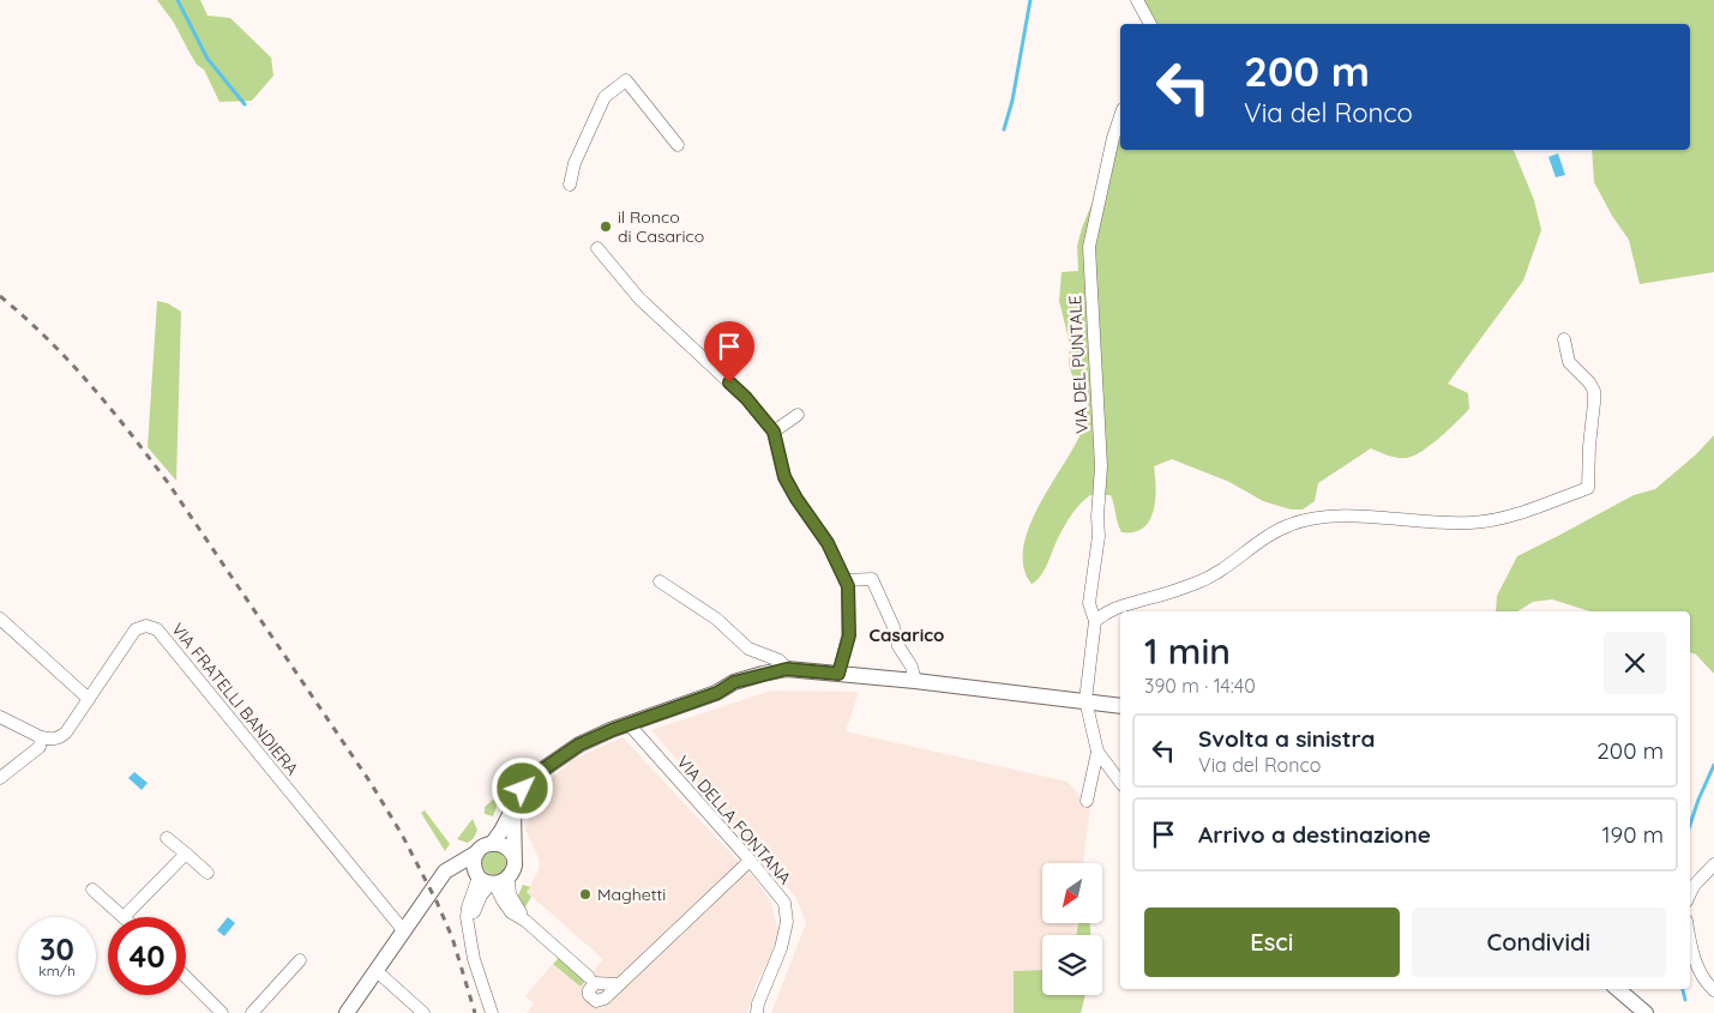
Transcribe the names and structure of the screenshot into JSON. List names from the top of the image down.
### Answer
{
  "streets": {
    "street": ["VIA DEL PUNTALE", "VIA FRATELLI BANDIERA", "VIA DELLA FONTANA"]
  },
  "districts": ["Casarico"],
  "places": ["il Ronco di Casarico", "Maghetti"],
  "north": "bottom left",
  "page": {
    "turn": ["200 m", "Via del Ronco"],
    "heading": ["1 min", "390 m · 14:40"],
    "list": [
      {
        "name": "Svolta a sinistra",
        "note": "Via del Ronco",
        "value": "200 m"
      },
      {
        "name": "Arrivo a destinazione",
        "value": "190 m"
      }
    ],
    "buttons": ["Esci", "Condividi"],
    "speed": "30 km/h",
    "limit": "40"
  }
}
